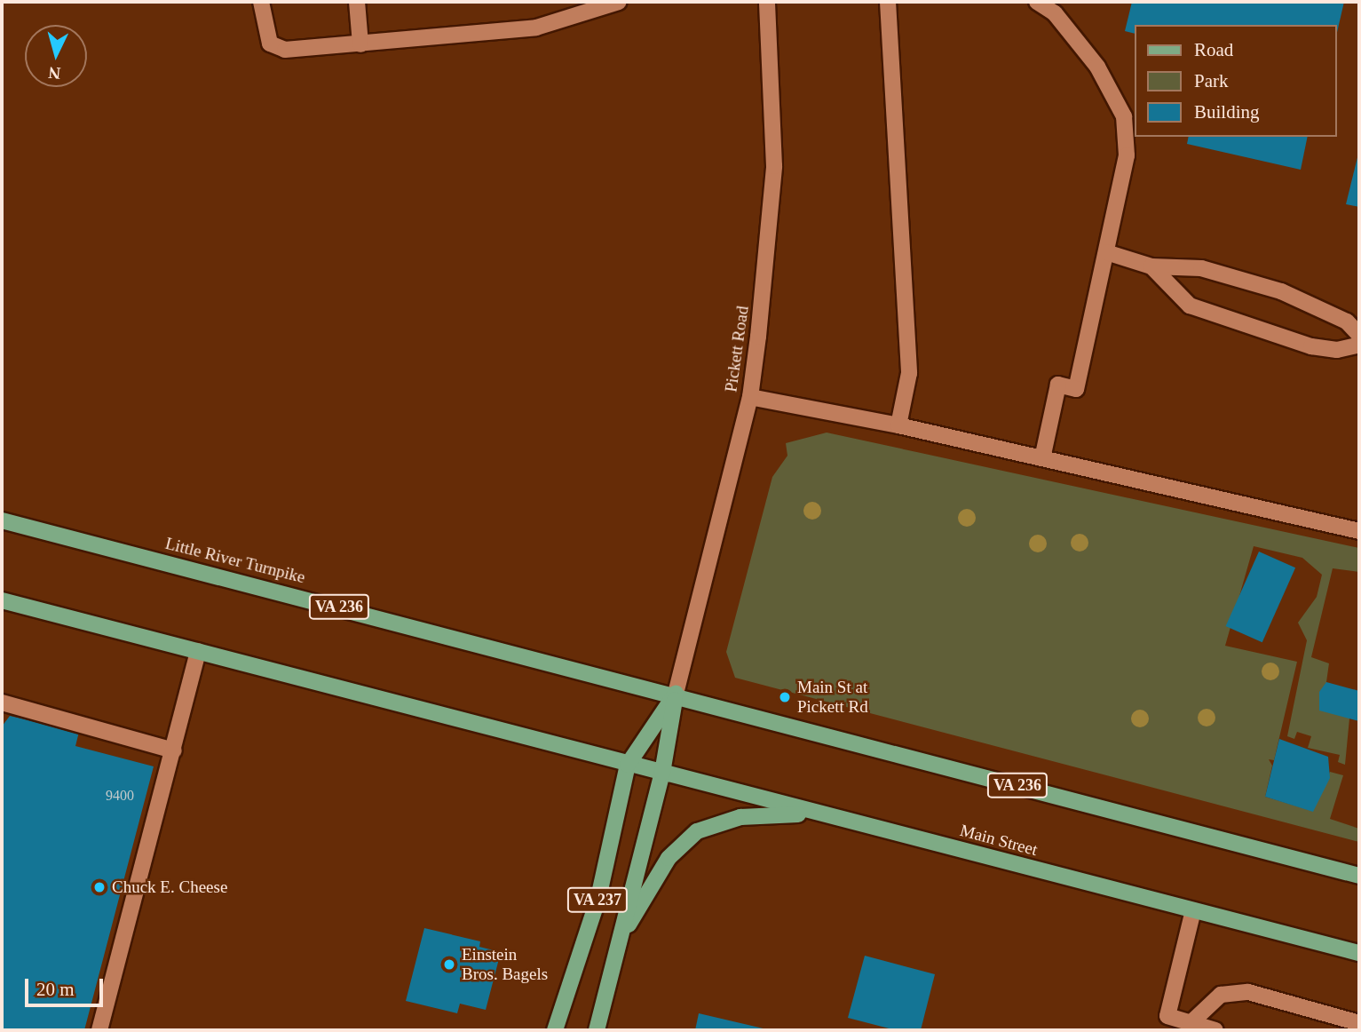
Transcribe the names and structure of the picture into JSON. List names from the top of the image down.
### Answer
{
  "streets": {
    "main road": [
      "Pickett Road",
      "Little River Turnpike",
      "VA 236",
      "Main Street",
      "VA 237"
    ]
  },
  "crossings": [
    ["Pickett Road", "Little River Turnpike"],
    ["Pickett Road", "VA 236"],
    ["Pickett Road", "Main Street"],
    ["Little River Turnpike", "VA 236"]
  ],
  "places": ["Main St at Pickett Rd", "Chuck E. Cheese", "Einstein Bros. Bagels"],
  "house_numbers": ["9400"],
  "legend": ["Road", "Park", "Building"],
  "scale_bar": "20 m",
  "north": "bottom"
}
